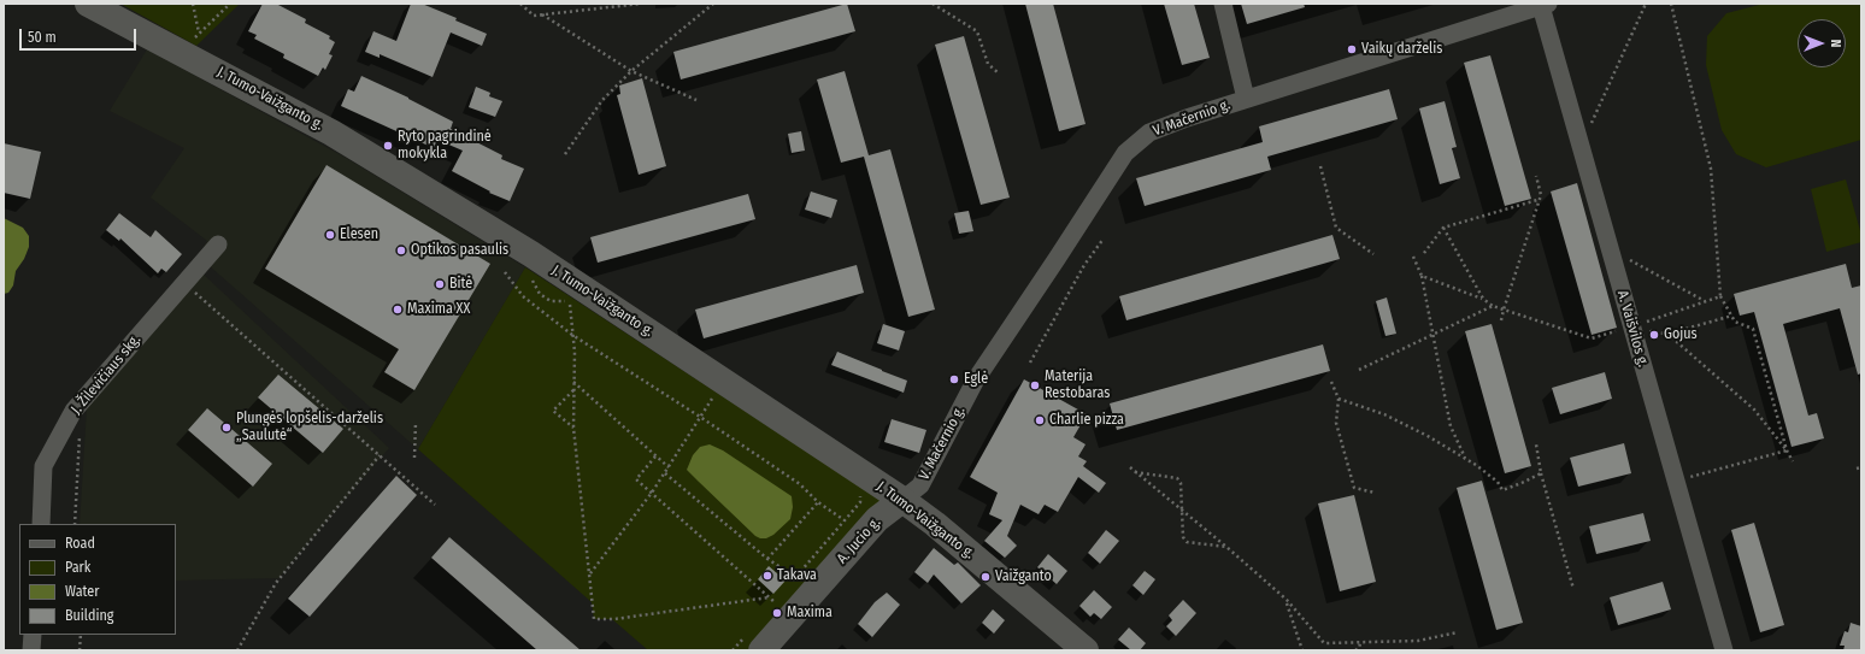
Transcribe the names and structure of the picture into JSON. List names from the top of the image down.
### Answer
{
  "streets": {
    "main road": ["J. Tumo-Vaižganto g.", "A. Jucio g."],
    "street": ["V. Mačernio g.", "A. Vaišvilos g.", "J. Žilevičiaus skg."]
  },
  "crossings": [
    ["J. Tumo-Vaižganto g.", "V. Mačernio g."],
    ["J. Tumo-Vaižganto g.", "A. Jucio g."],
    ["V. Mačernio g.", "A. Vaišvilos g."],
    ["V. Mačernio g.", "A. Jucio g."]
  ],
  "places": [
    "Vaikų darželis",
    "Ryto pagrindinė mokykla",
    "Elesen",
    "Optikos pasaulis",
    "Bitė",
    "Maxima XX",
    "Gojus",
    "Eglė",
    "Materija Restobaras",
    "Charlie pizza",
    "Plungės lopšelis-darželis „Saulutė“",
    "Takava",
    "Vaižganto",
    "Maxima"
  ],
  "legend": [
    "Road",
    "Park",
    "Water",
    "Building"
  ],
  "scale_bar": "50 m",
  "north": "right"
}
